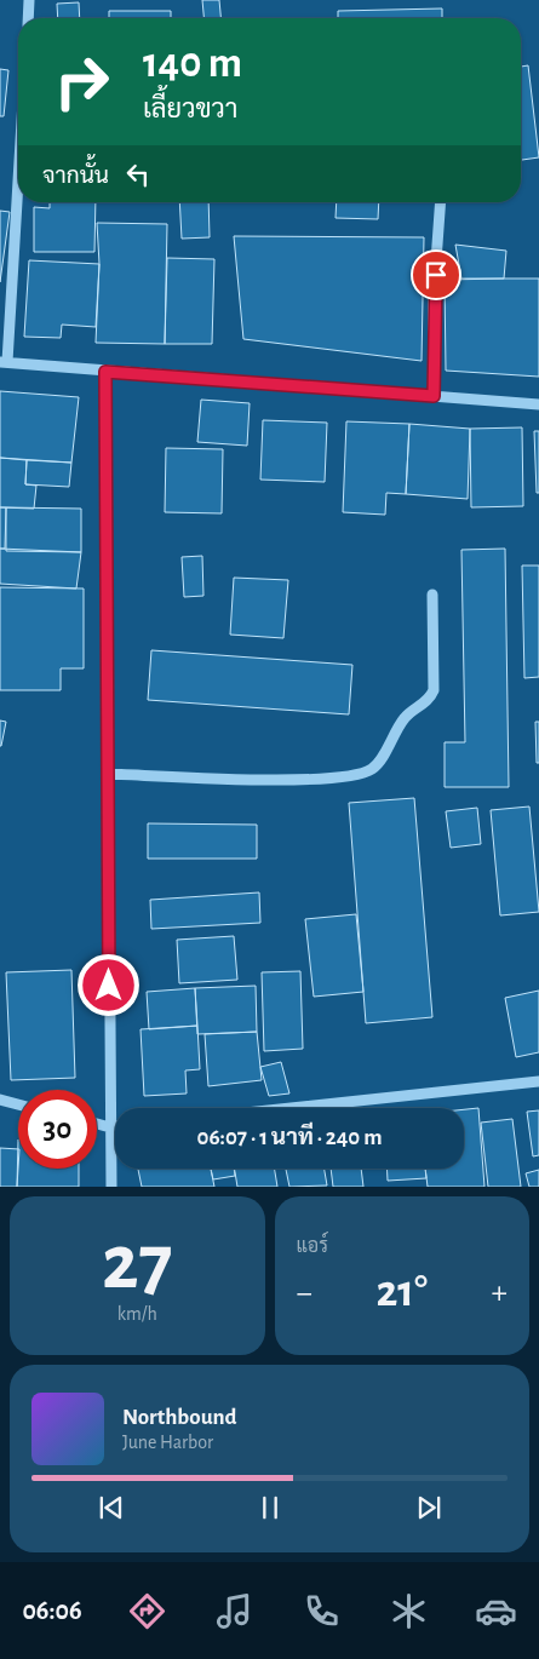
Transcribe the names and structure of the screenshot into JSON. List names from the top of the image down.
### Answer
{
  "page": {
    "turn": ["140 m", "เลี้ยวขวา"],
    "then": "จากนั้น",
    "limit": "30",
    "trip": "06:07 · 1 นาที · 240 m",
    "tile": [
      ["27", "km/h"],
      "แอร์"
    ],
    "heat": ["−", "21°", "+"],
    "song": ["Northbound", "June Harbor"],
    "tabs": "06:06"
  }
}
